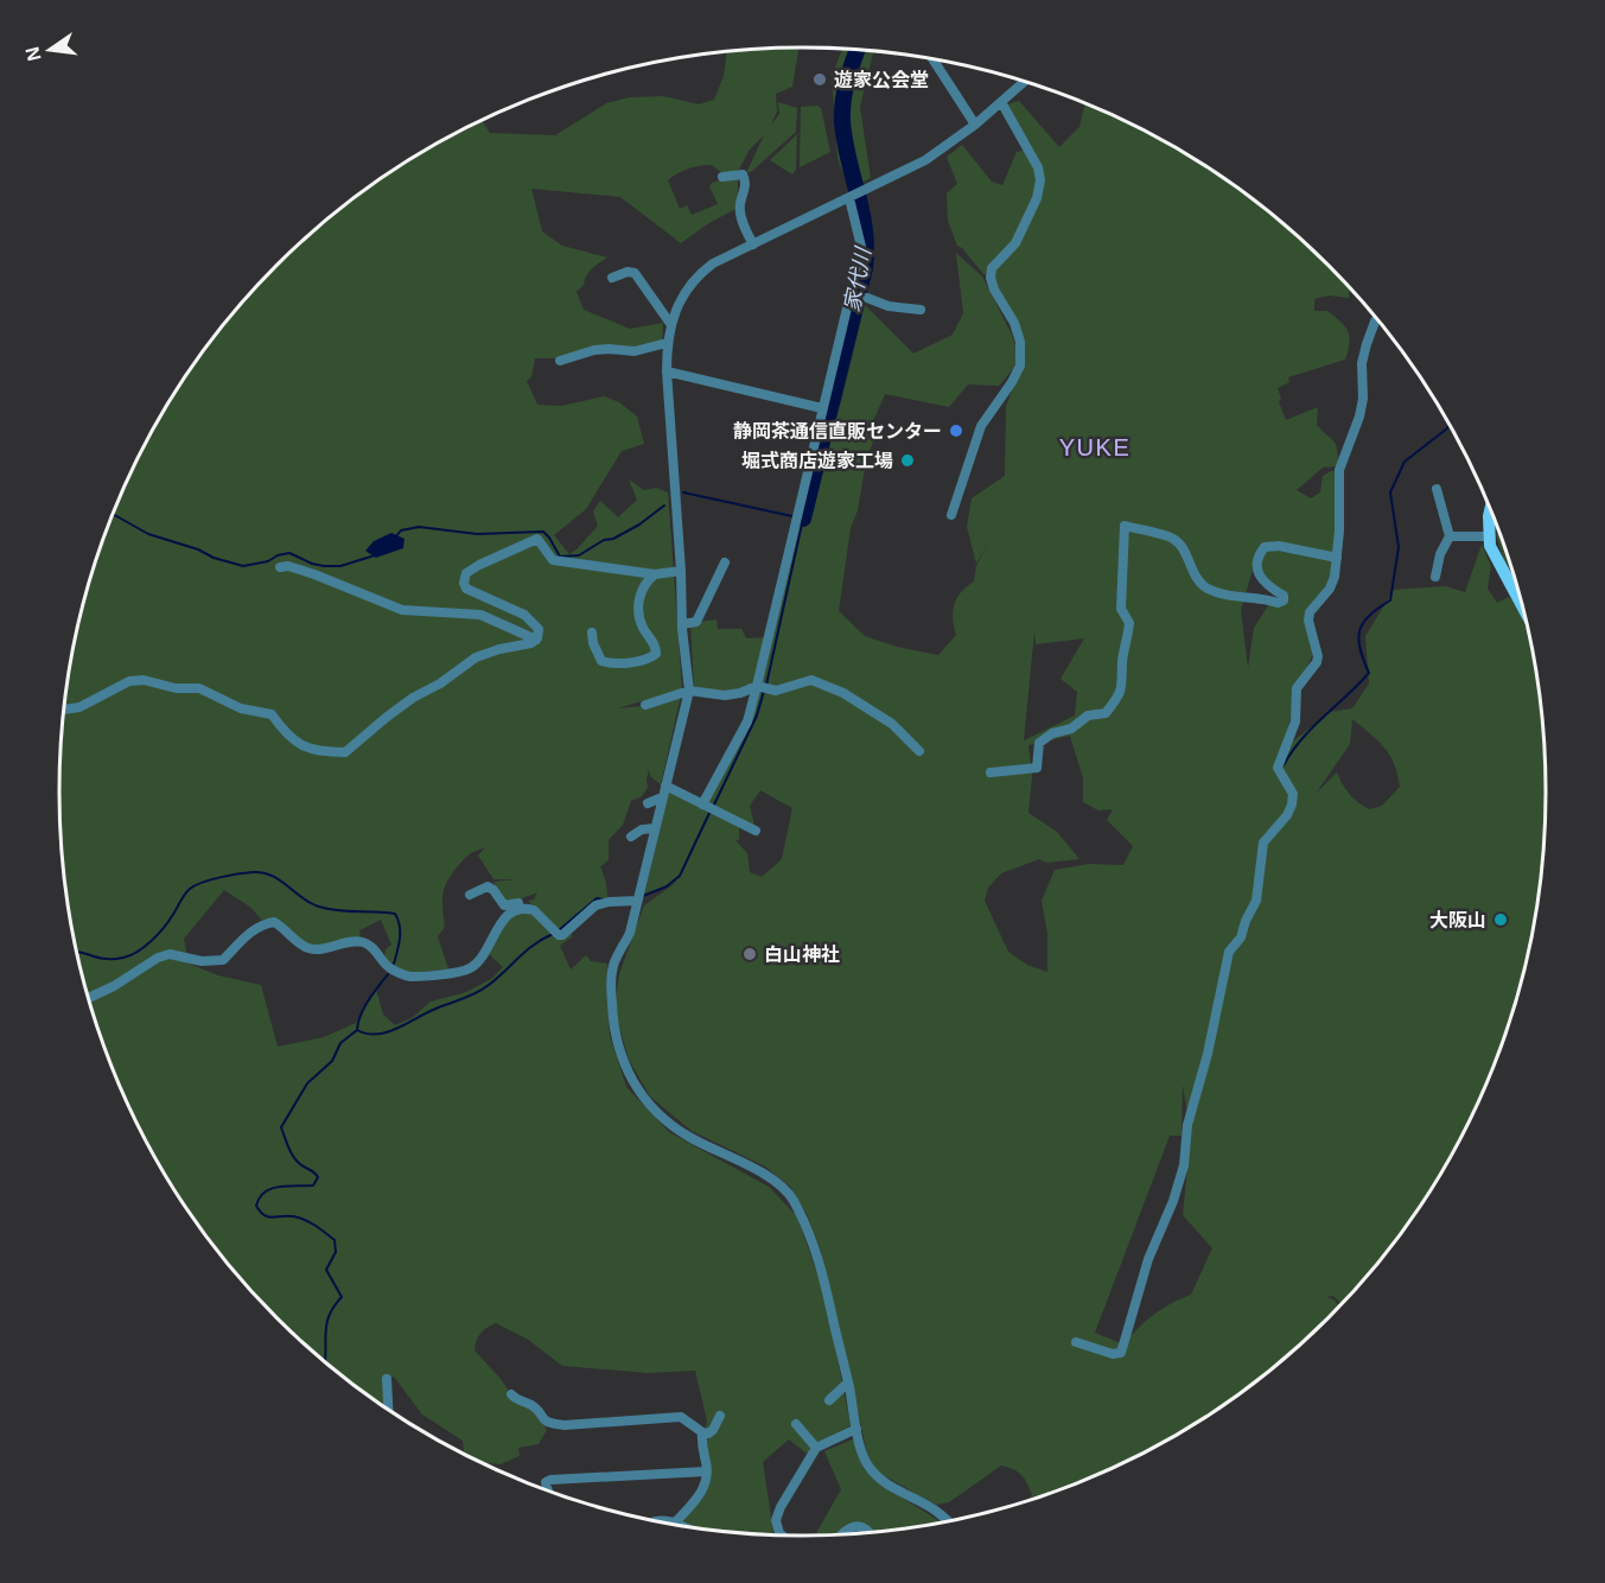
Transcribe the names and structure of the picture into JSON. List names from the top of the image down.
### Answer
{
  "districts": ["YUKE"],
  "water": ["家代川"],
  "places": [
    "遊家公会堂",
    "静岡茶通信直販センター",
    "堀式商店遊家工場",
    "大阪山",
    "白山神社"
  ],
  "north": "left"
}
